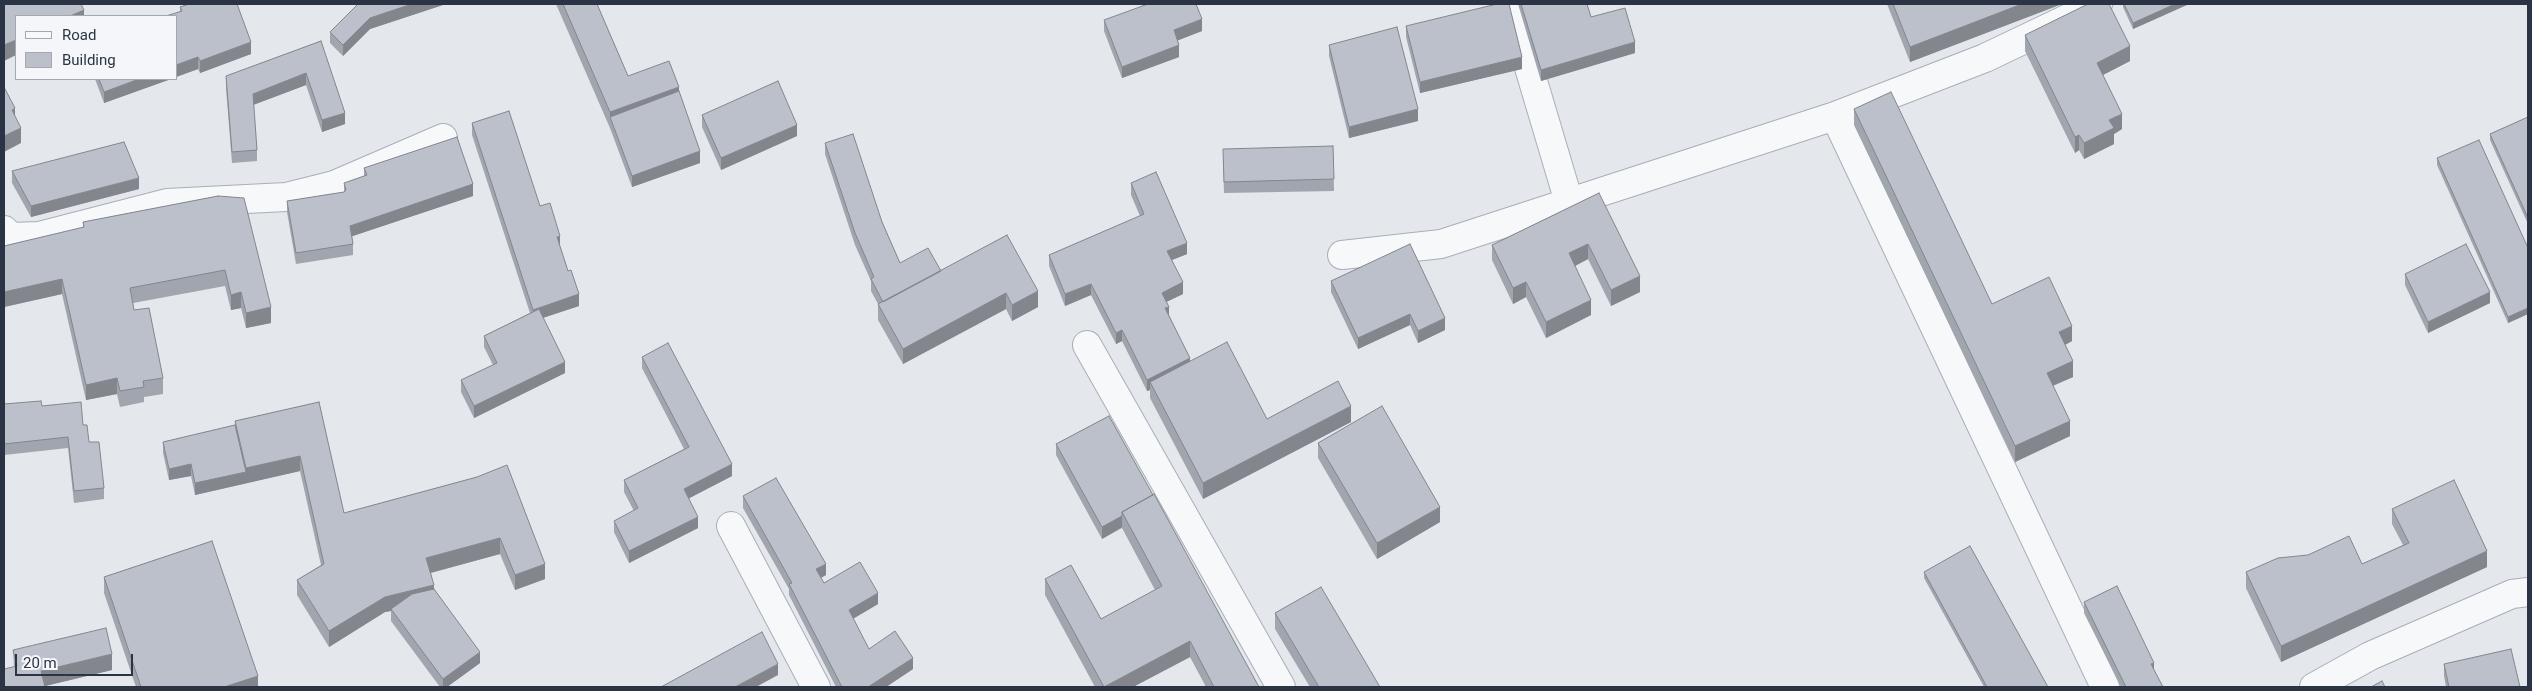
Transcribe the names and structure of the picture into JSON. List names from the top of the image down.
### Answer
{
  "legend": ["Road", "Building"],
  "scale_bar": "20 m"
}
